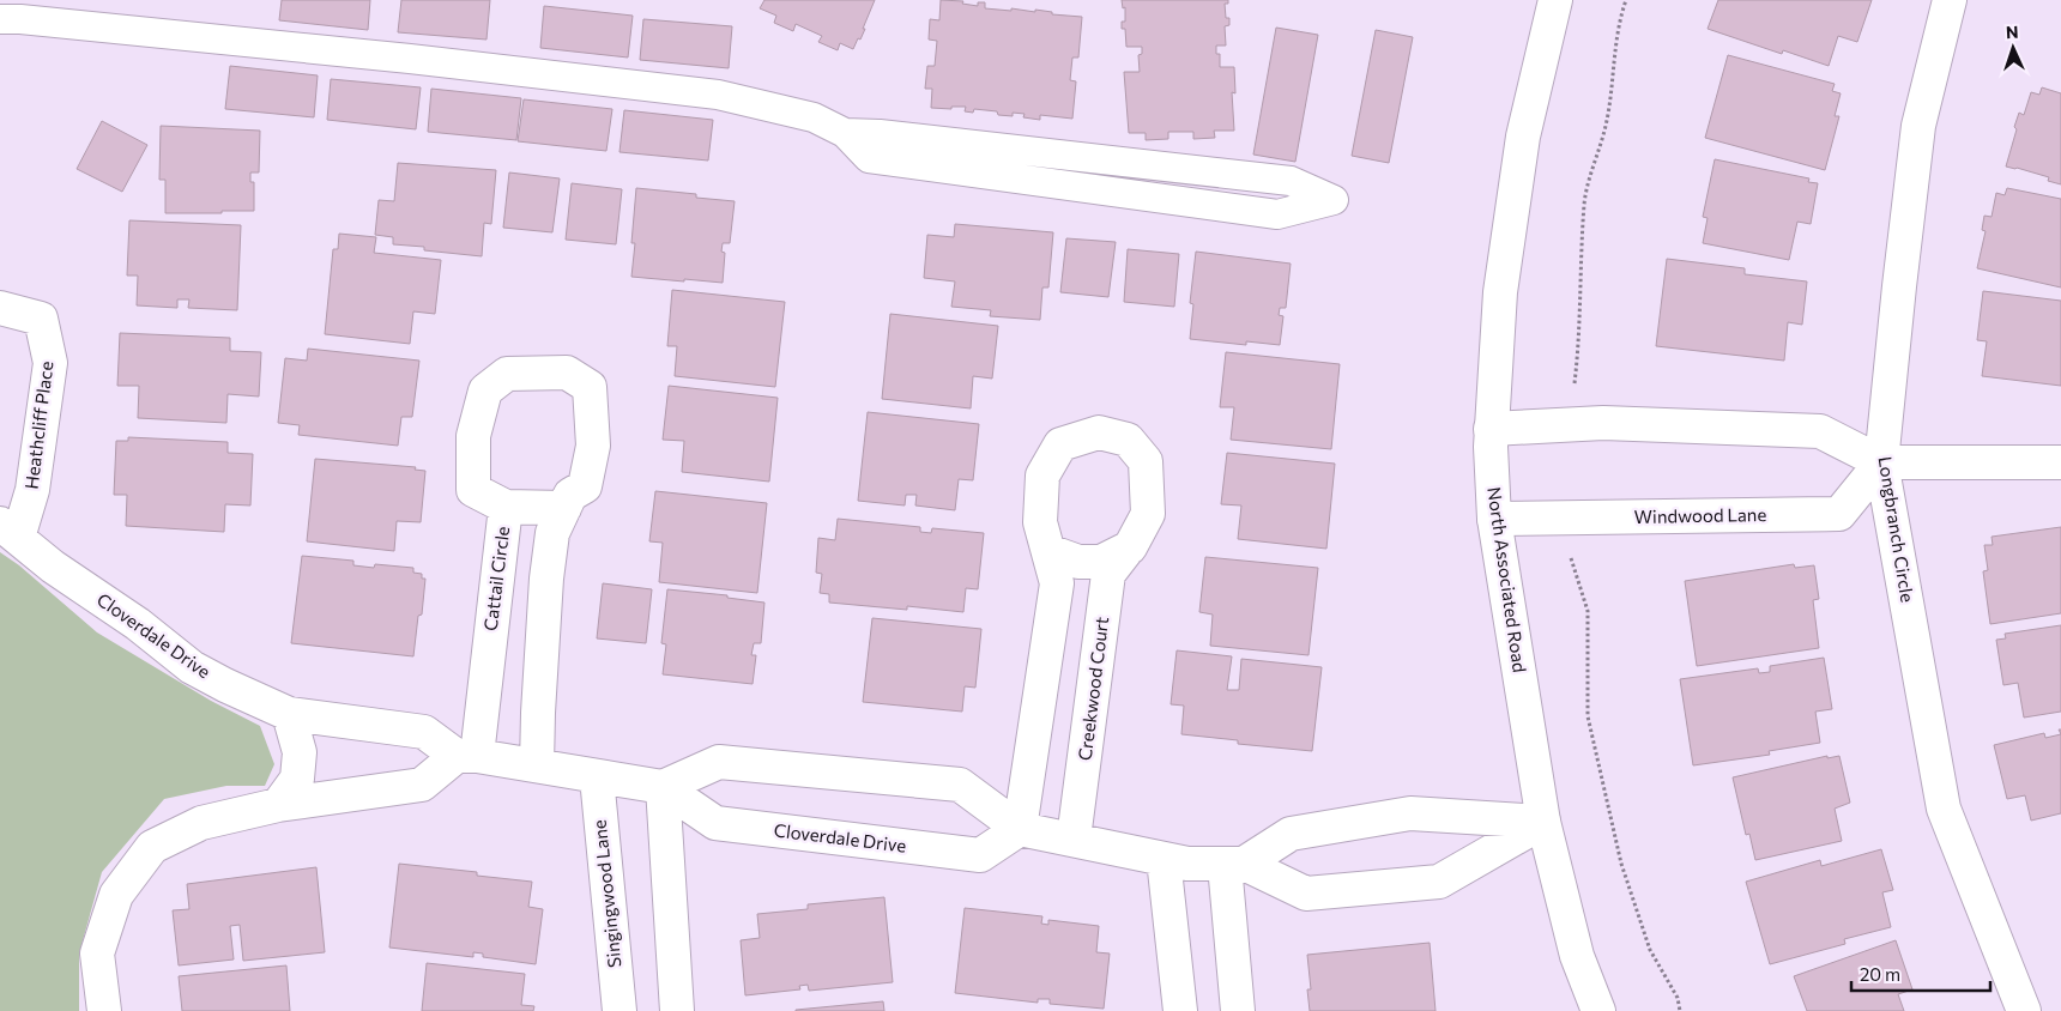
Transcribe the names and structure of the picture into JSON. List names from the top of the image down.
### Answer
{
  "streets": {
    "street": [
      "Heathcliff Place",
      "Windwood Lane",
      "Longbranch Circle",
      "Cattail Circle",
      "North Associated Road",
      "Cloverdale Drive",
      "Creekwood Court",
      "Singingwood Lane"
    ]
  },
  "crossings": [
    ["Heathcliff Place", "Cloverdale Drive"],
    ["Windwood Lane", "Longbranch Circle"],
    ["Windwood Lane", "North Associated Road"],
    ["Cattail Circle", "Cloverdale Drive"],
    ["Cloverdale Drive", "Creekwood Court"],
    ["Cloverdale Drive", "Singingwood Lane"]
  ],
  "scale_bar": "20 m",
  "north": "top"
}
